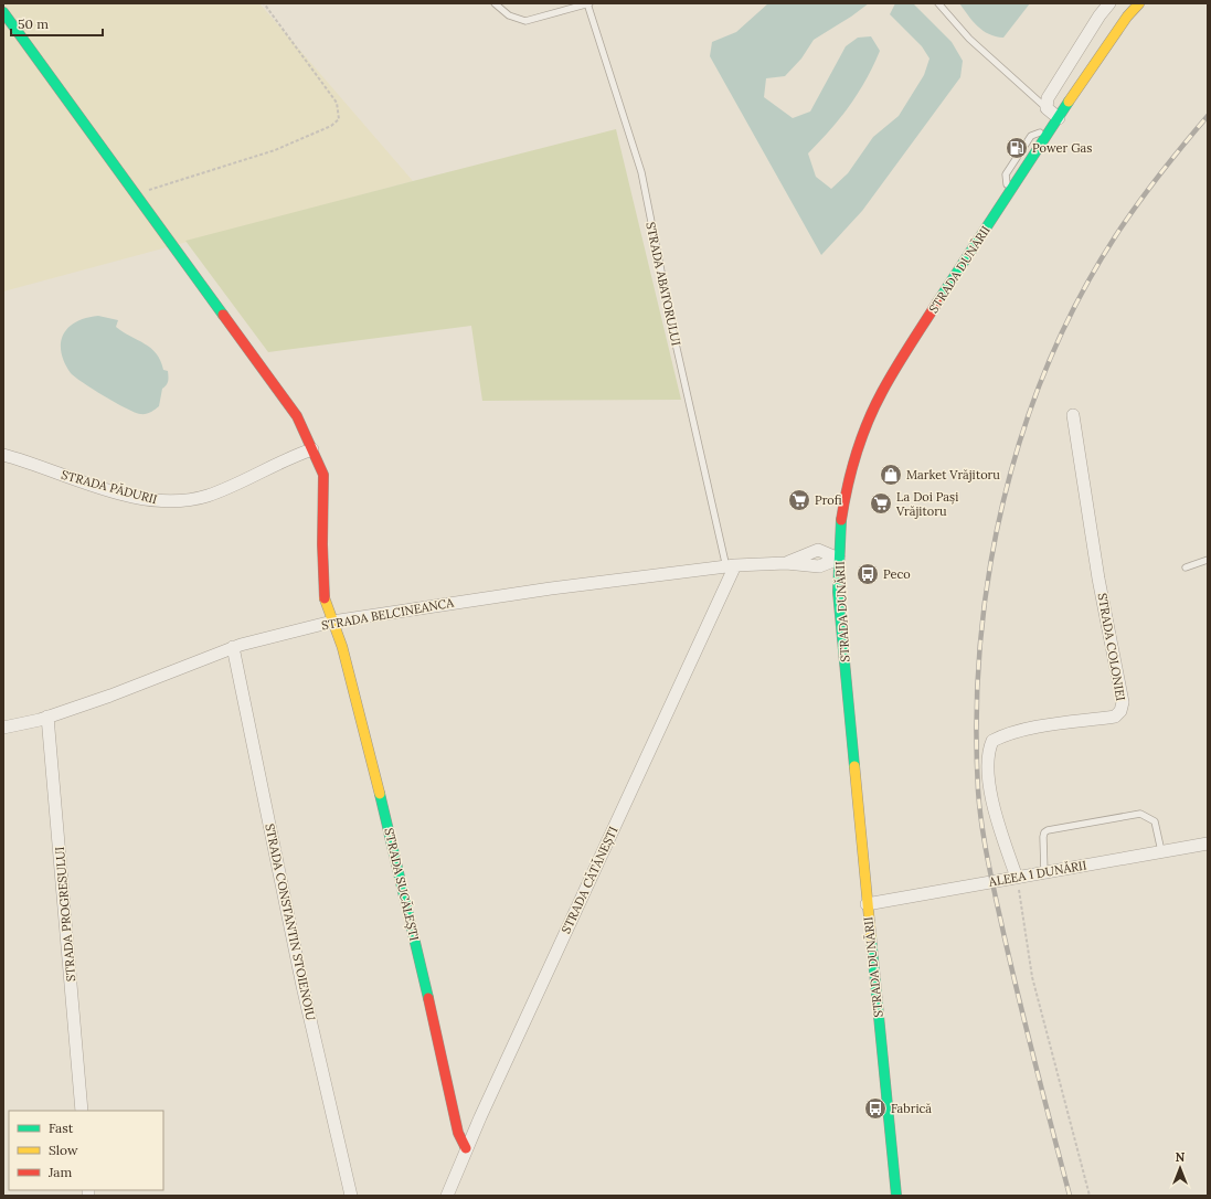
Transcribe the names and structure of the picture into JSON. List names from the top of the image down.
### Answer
{
  "streets": {
    "main road": ["STRADA DUNĂRII", "STRADA SUCĂLEȘTI"],
    "street": [
      "STRADA PĂDURII",
      "STRADA BELCINEANCA",
      "STRADA COLONIEI",
      "ALEEA 1 DUNĂRII",
      "STRADA CĂTĂNEȘTI",
      "STRADA PROGRESULUI",
      "STRADA CONSTANTIN STOIENOIU"
    ],
    "lane": ["STRADA ABATORULUI"]
  },
  "crossings": [
    ["STRADA DUNĂRII", "STRADA BELCINEANCA"],
    ["STRADA DUNĂRII", "ALEEA 1 DUNĂRII"],
    ["STRADA ABATORULUI", "STRADA BELCINEANCA"],
    ["STRADA ABATORULUI", "STRADA CĂTĂNEȘTI"],
    ["STRADA PĂDURII", "STRADA SUCĂLEȘTI"],
    ["STRADA BELCINEANCA", "STRADA CĂTĂNEȘTI"],
    ["STRADA BELCINEANCA", "STRADA SUCĂLEȘTI"],
    ["STRADA BELCINEANCA", "STRADA PROGRESULUI"],
    ["STRADA BELCINEANCA", "STRADA CONSTANTIN STOIENOIU"],
    ["STRADA COLONIEI", "ALEEA 1 DUNĂRII"],
    ["STRADA CĂTĂNEȘTI", "STRADA SUCĂLEȘTI"]
  ],
  "places": {
    "fuel station": ["Power Gas"],
    "shop": ["Market Vrăjitoru"],
    "supermarket": ["Profi", "La Doi Pași Vrăjitoru"],
    "bus stop": ["Peco", "Fabrică"]
  },
  "legend": ["Fast", "Slow", "Jam"],
  "scale_bar": "50 m",
  "north": "top"
}
